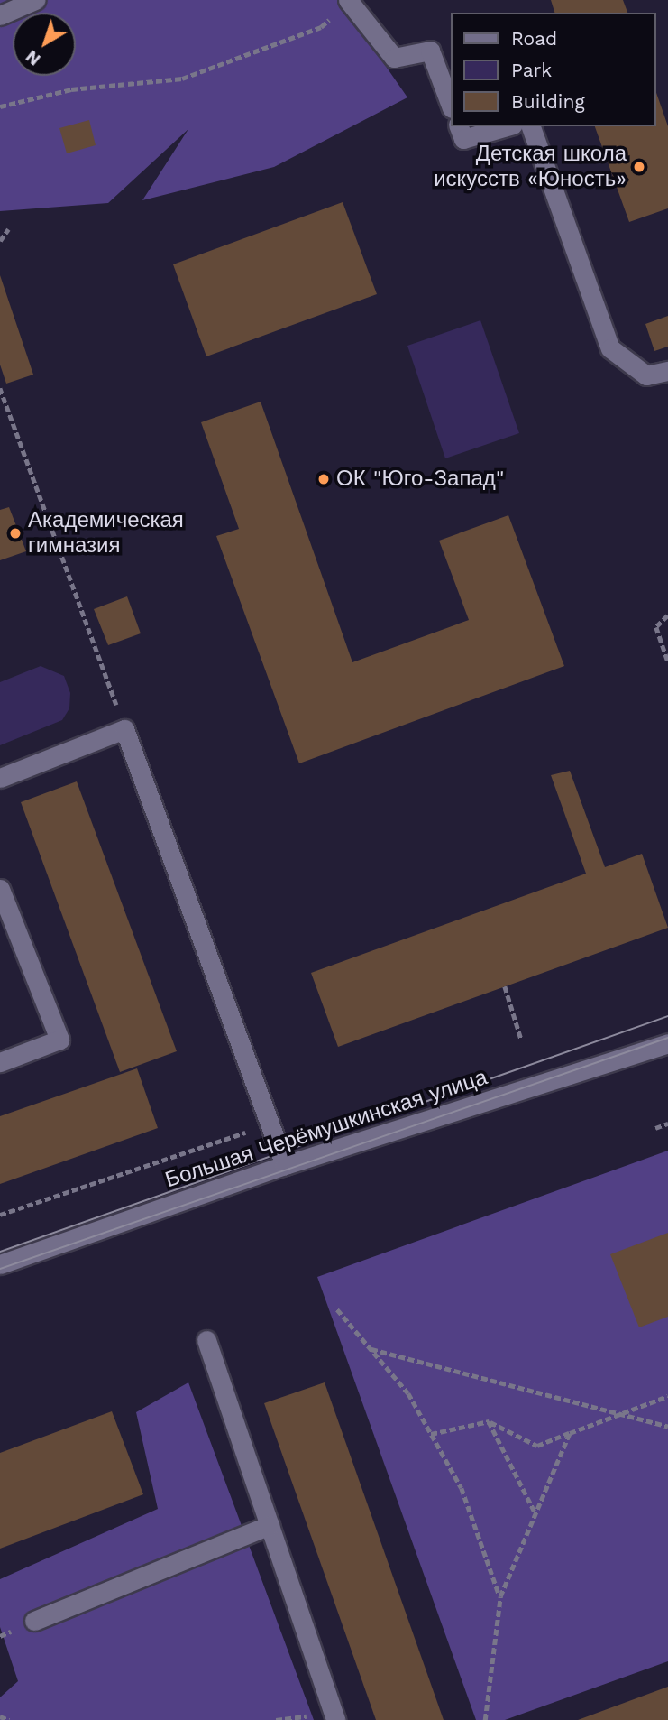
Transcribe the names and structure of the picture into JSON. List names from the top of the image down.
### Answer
{
  "streets": {
    "main road": ["Большая Черёмушкинская улица"]
  },
  "places": ["Детская школа искусств «Юность»", "ОК \"Юго-Запад\"", "Академическая гимназия"],
  "legend": ["Road", "Park", "Building"],
  "north": "bottom left"
}
